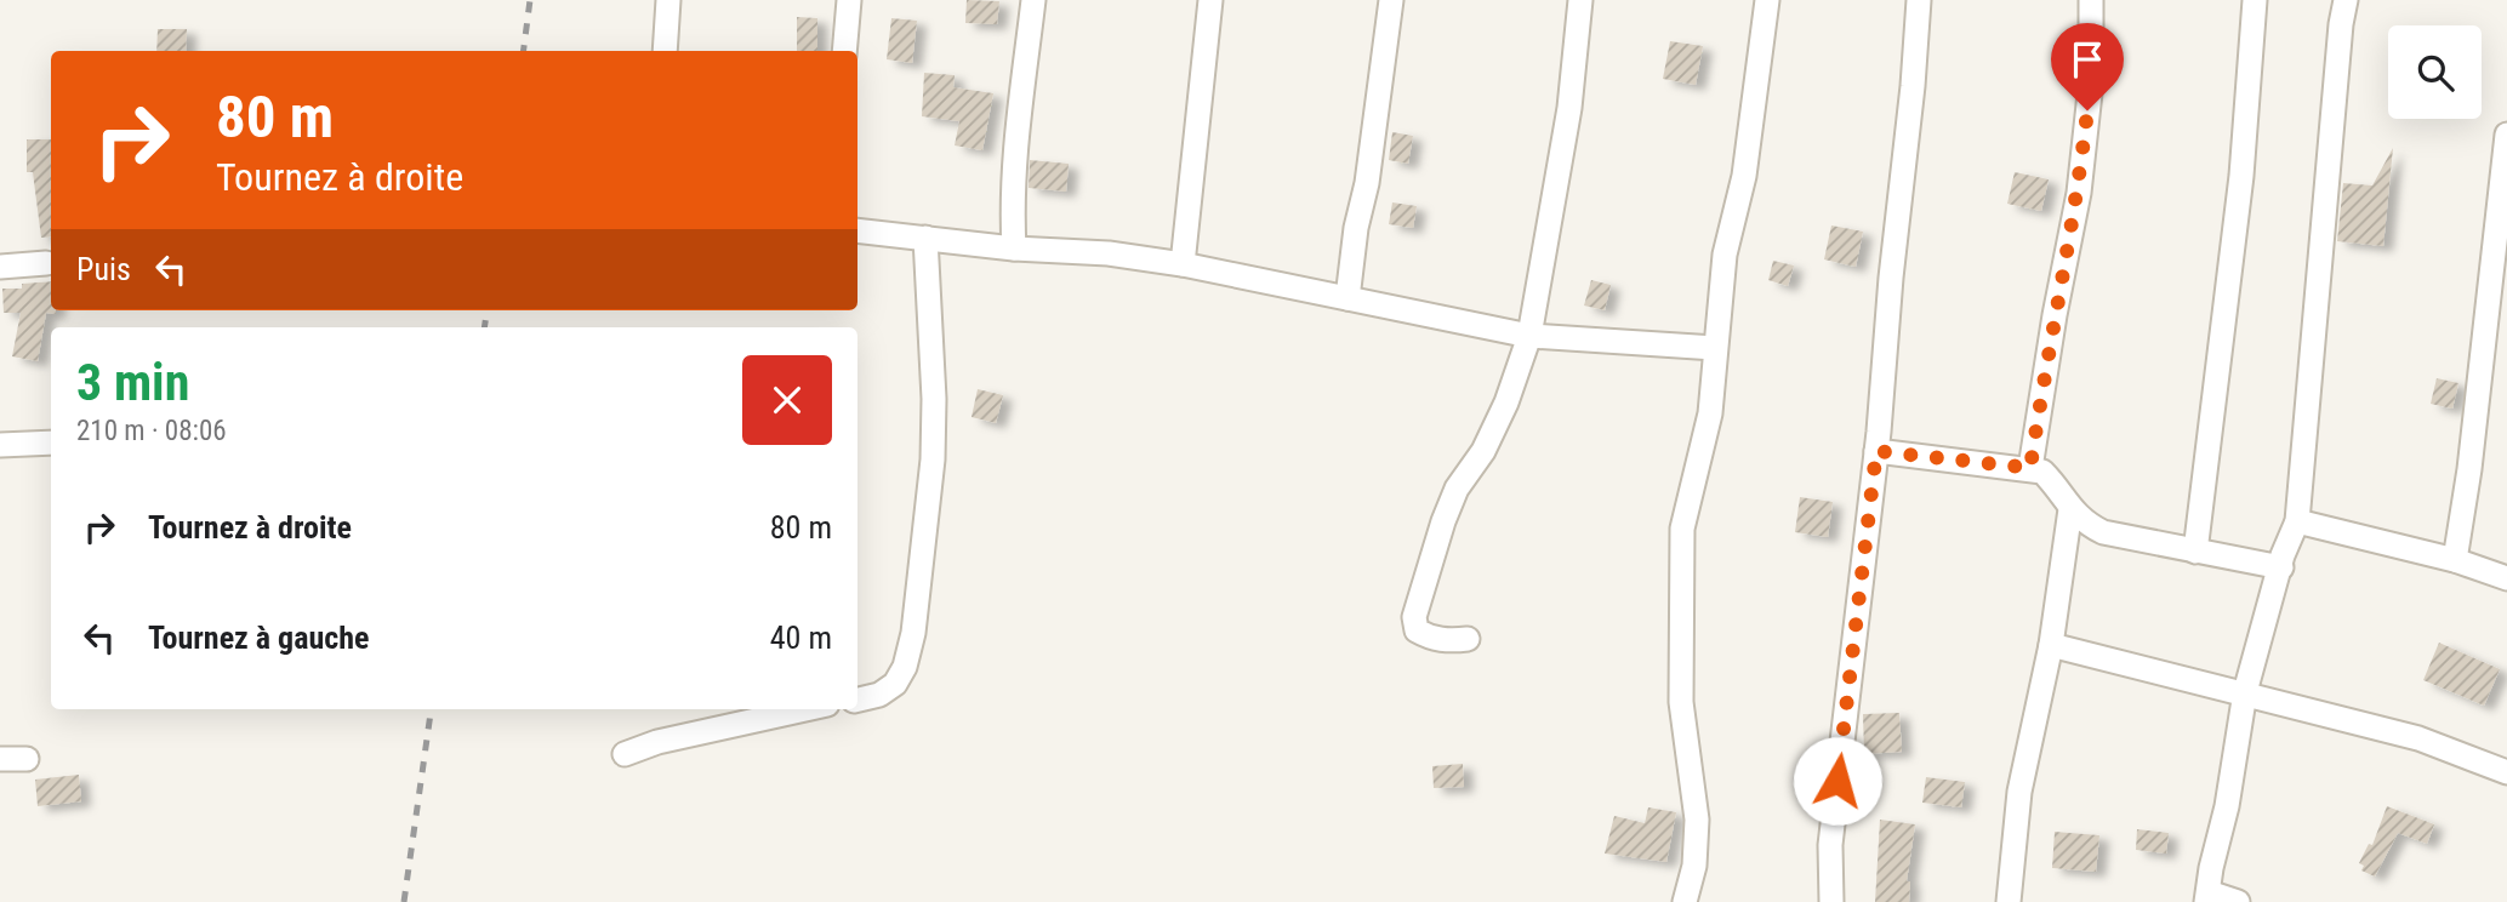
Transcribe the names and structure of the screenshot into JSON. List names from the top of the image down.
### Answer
{
  "page": {
    "turn": ["80 m", "Tournez à droite"],
    "then": "Puis",
    "heading": ["3 min", "210 m · 08:06"],
    "list": [
      {
        "name": "Tournez à droite",
        "value": "80 m"
      },
      {
        "name": "Tournez à gauche",
        "value": "40 m"
      }
    ]
  }
}
